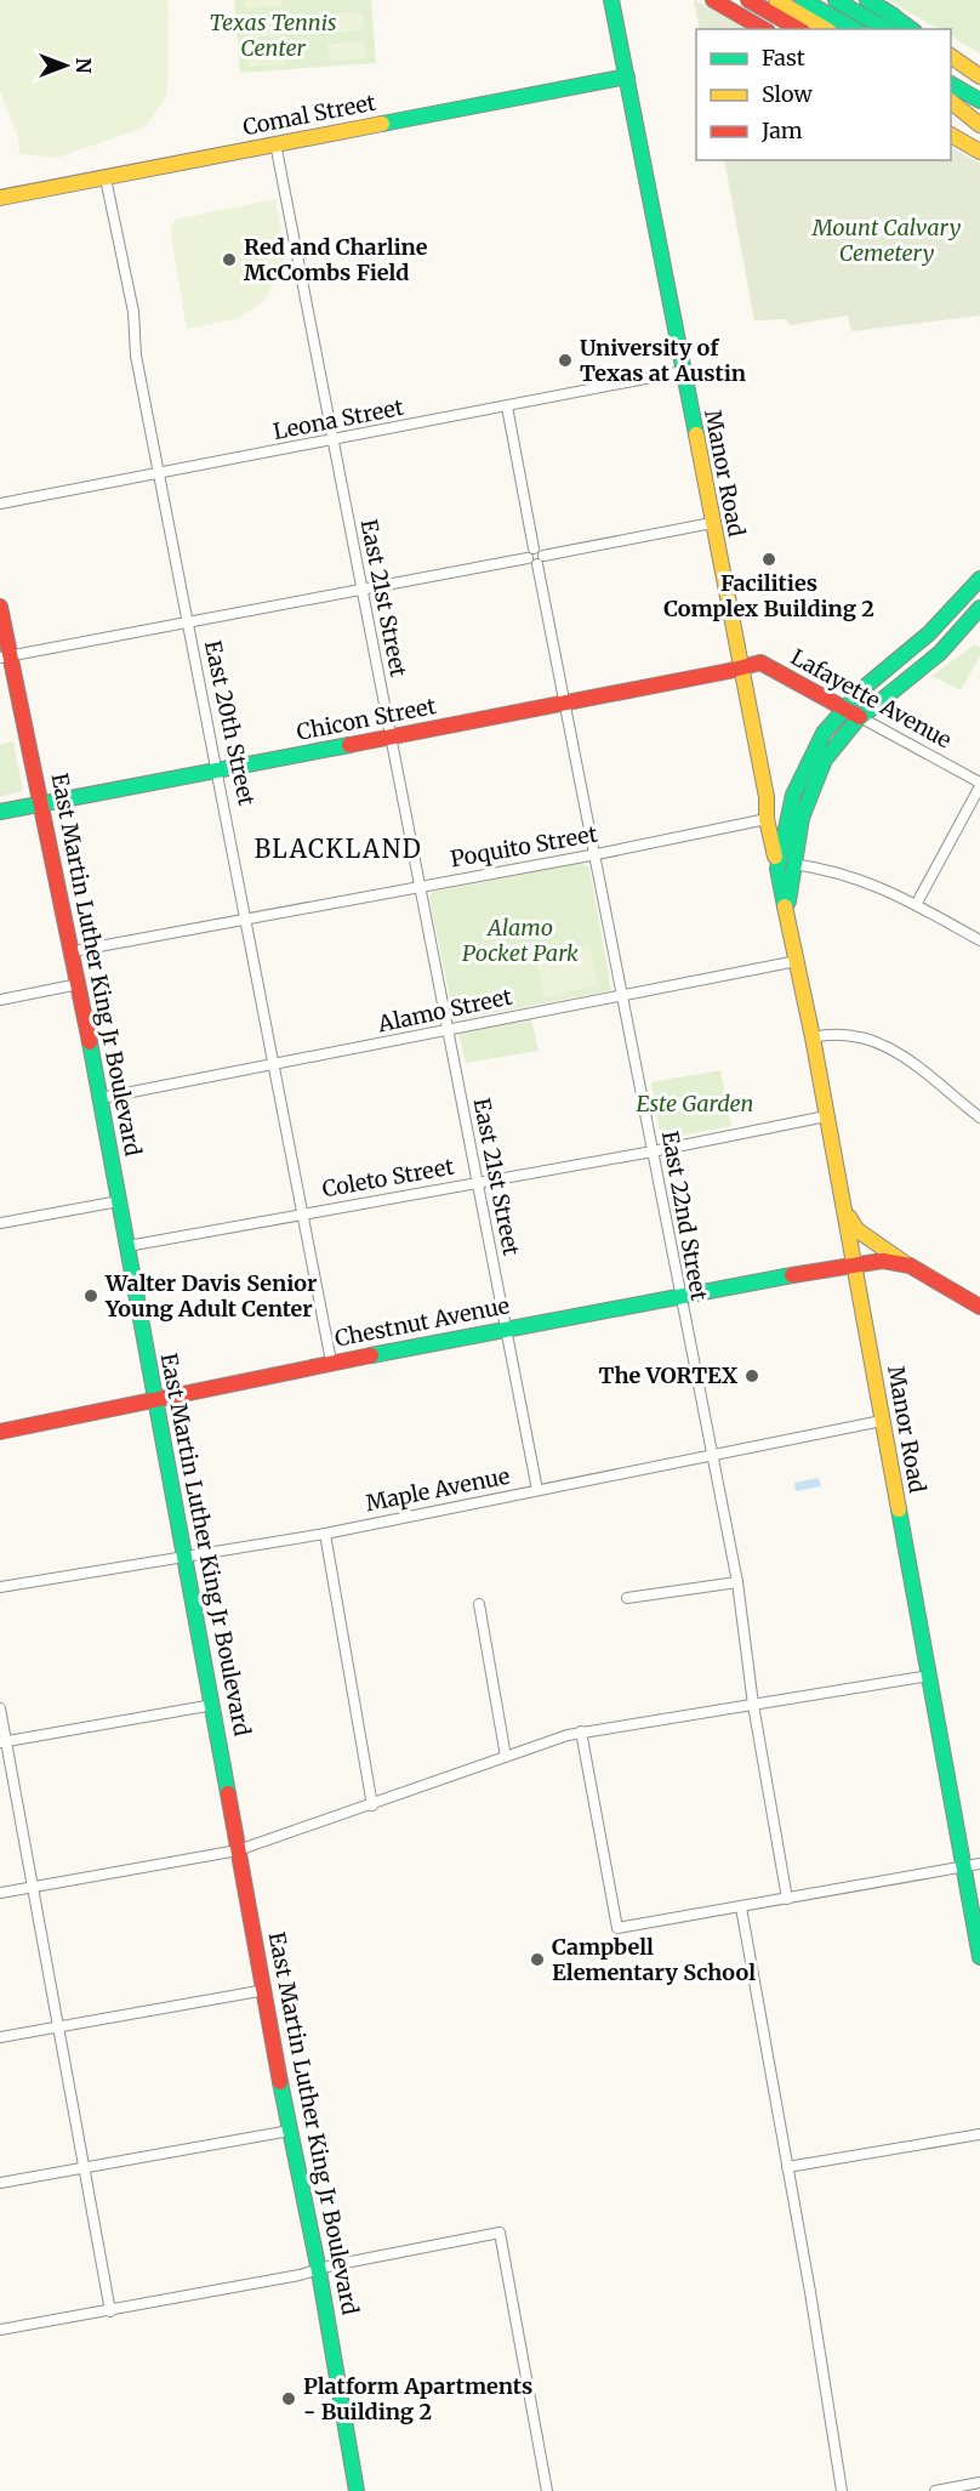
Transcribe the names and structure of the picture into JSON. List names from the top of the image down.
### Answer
{
  "streets": {
    "main road": [
      "Comal Street",
      "Manor Road",
      "Lafayette Avenue",
      "Chicon Street",
      "East Martin Luther King Jr Boulevard",
      "Chestnut Avenue"
    ],
    "street": [
      "Leona Street",
      "East 21st Street",
      "East 20th Street",
      "Poquito Street",
      "Alamo Street",
      "Coleto Street",
      "East 22nd Street",
      "Maple Avenue"
    ]
  },
  "crossings": [
    ["Comal Street", "Manor Road"],
    ["Comal Street", "East 21st Street"],
    ["Comal Street", "East 20th Street"],
    ["Leona Street", "Manor Road"],
    ["Leona Street", "East 21st Street"],
    ["Leona Street", "East 20th Street"],
    ["Leona Street", "East 22nd Street"],
    ["Manor Road", "Lafayette Avenue"],
    ["Manor Road", "Chicon Street"],
    ["Manor Road", "Poquito Street"],
    ["Manor Road", "Alamo Street"],
    ["Manor Road", "Coleto Street"],
    ["Manor Road", "Chestnut Avenue"],
    ["Manor Road", "Maple Avenue"],
    ["East 21st Street", "Chicon Street"],
    ["East 21st Street", "Poquito Street"],
    ["East 21st Street", "Alamo Street"],
    ["East 21st Street", "Coleto Street"],
    ["East 21st Street", "Chestnut Avenue"],
    ["East 21st Street", "Maple Avenue"],
    ["Lafayette Avenue", "Chicon Street"],
    ["Chicon Street", "East 20th Street"],
    ["Chicon Street", "East Martin Luther King Jr Boulevard"],
    ["Chicon Street", "East 22nd Street"],
    ["East 20th Street", "Poquito Street"],
    ["East 20th Street", "Alamo Street"],
    ["East 20th Street", "Coleto Street"],
    ["East 20th Street", "Chestnut Avenue"],
    ["Poquito Street", "East Martin Luther King Jr Boulevard"],
    ["Poquito Street", "East 22nd Street"],
    ["East Martin Luther King Jr Boulevard", "Alamo Street"],
    ["East Martin Luther King Jr Boulevard", "Coleto Street"],
    ["East Martin Luther King Jr Boulevard", "Chestnut Avenue"],
    ["East Martin Luther King Jr Boulevard", "Maple Avenue"],
    ["Alamo Street", "East 22nd Street"],
    ["Coleto Street", "East 22nd Street"],
    ["East 22nd Street", "Chestnut Avenue"],
    ["East 22nd Street", "Maple Avenue"]
  ],
  "districts": ["BLACKLAND"],
  "parks": [
    "Texas Tennis Center",
    "Mount Calvary Cemetery",
    "Alamo Pocket Park",
    "Este Garden"
  ],
  "places": [
    "Red and Charline McCombs Field",
    "University of Texas at Austin",
    "Facilities Complex Building 2",
    "Walter Davis Senior Young Adult Center",
    "The VORTEX",
    "Campbell Elementary School",
    "Platform Apartments - Building 2"
  ],
  "legend": ["Fast", "Slow", "Jam"],
  "north": "right"
}
